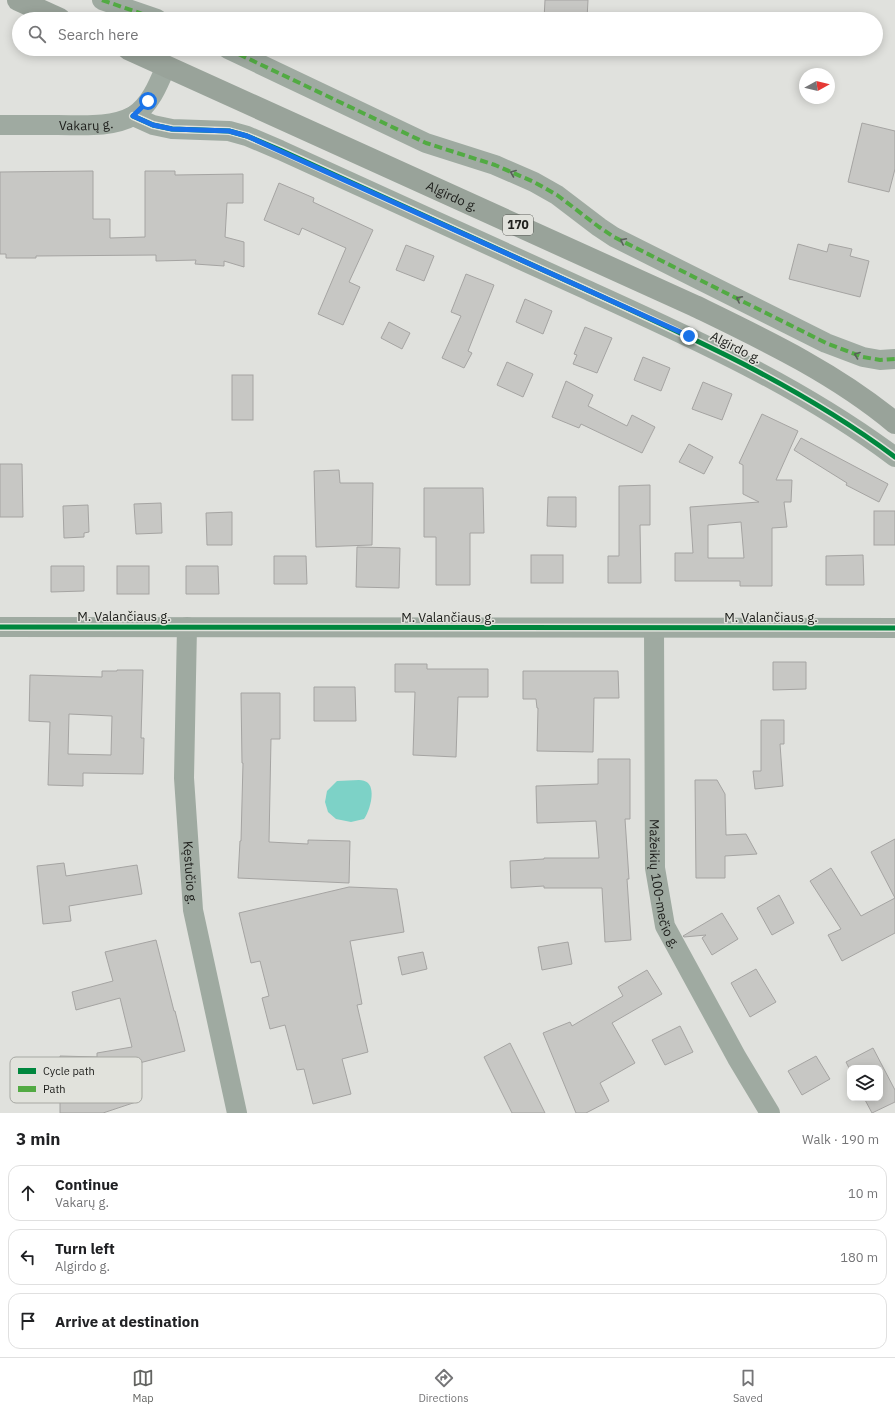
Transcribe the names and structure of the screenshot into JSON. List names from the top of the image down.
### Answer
{
  "streets": {
    "main road": ["Algirdo g.", "170"],
    "street": [
      "Vakarų g.",
      "M. Valančiaus g.",
      "Kęstučio g.",
      "Mažeikių 100-mečio g."
    ]
  },
  "crossings": [
    ["Vakarų g.", "Algirdo g."],
    ["M. Valančiaus g.", "Kęstučio g."],
    ["M. Valančiaus g.", "Mažeikių 100-mečio g."]
  ],
  "legend": ["Cycle path", "Path"],
  "north": "right",
  "page": {
    "search": "Search here",
    "heading": ["3 min", "Walk · 190 m"],
    "list": [
      ["Continue", "Vakarų g.", "10 m"],
      ["Turn left", "Algirdo g.", "180 m"],
      "Arrive at destination"
    ],
    "nav": ["Map", "Directions", "Saved"]
  }
}
